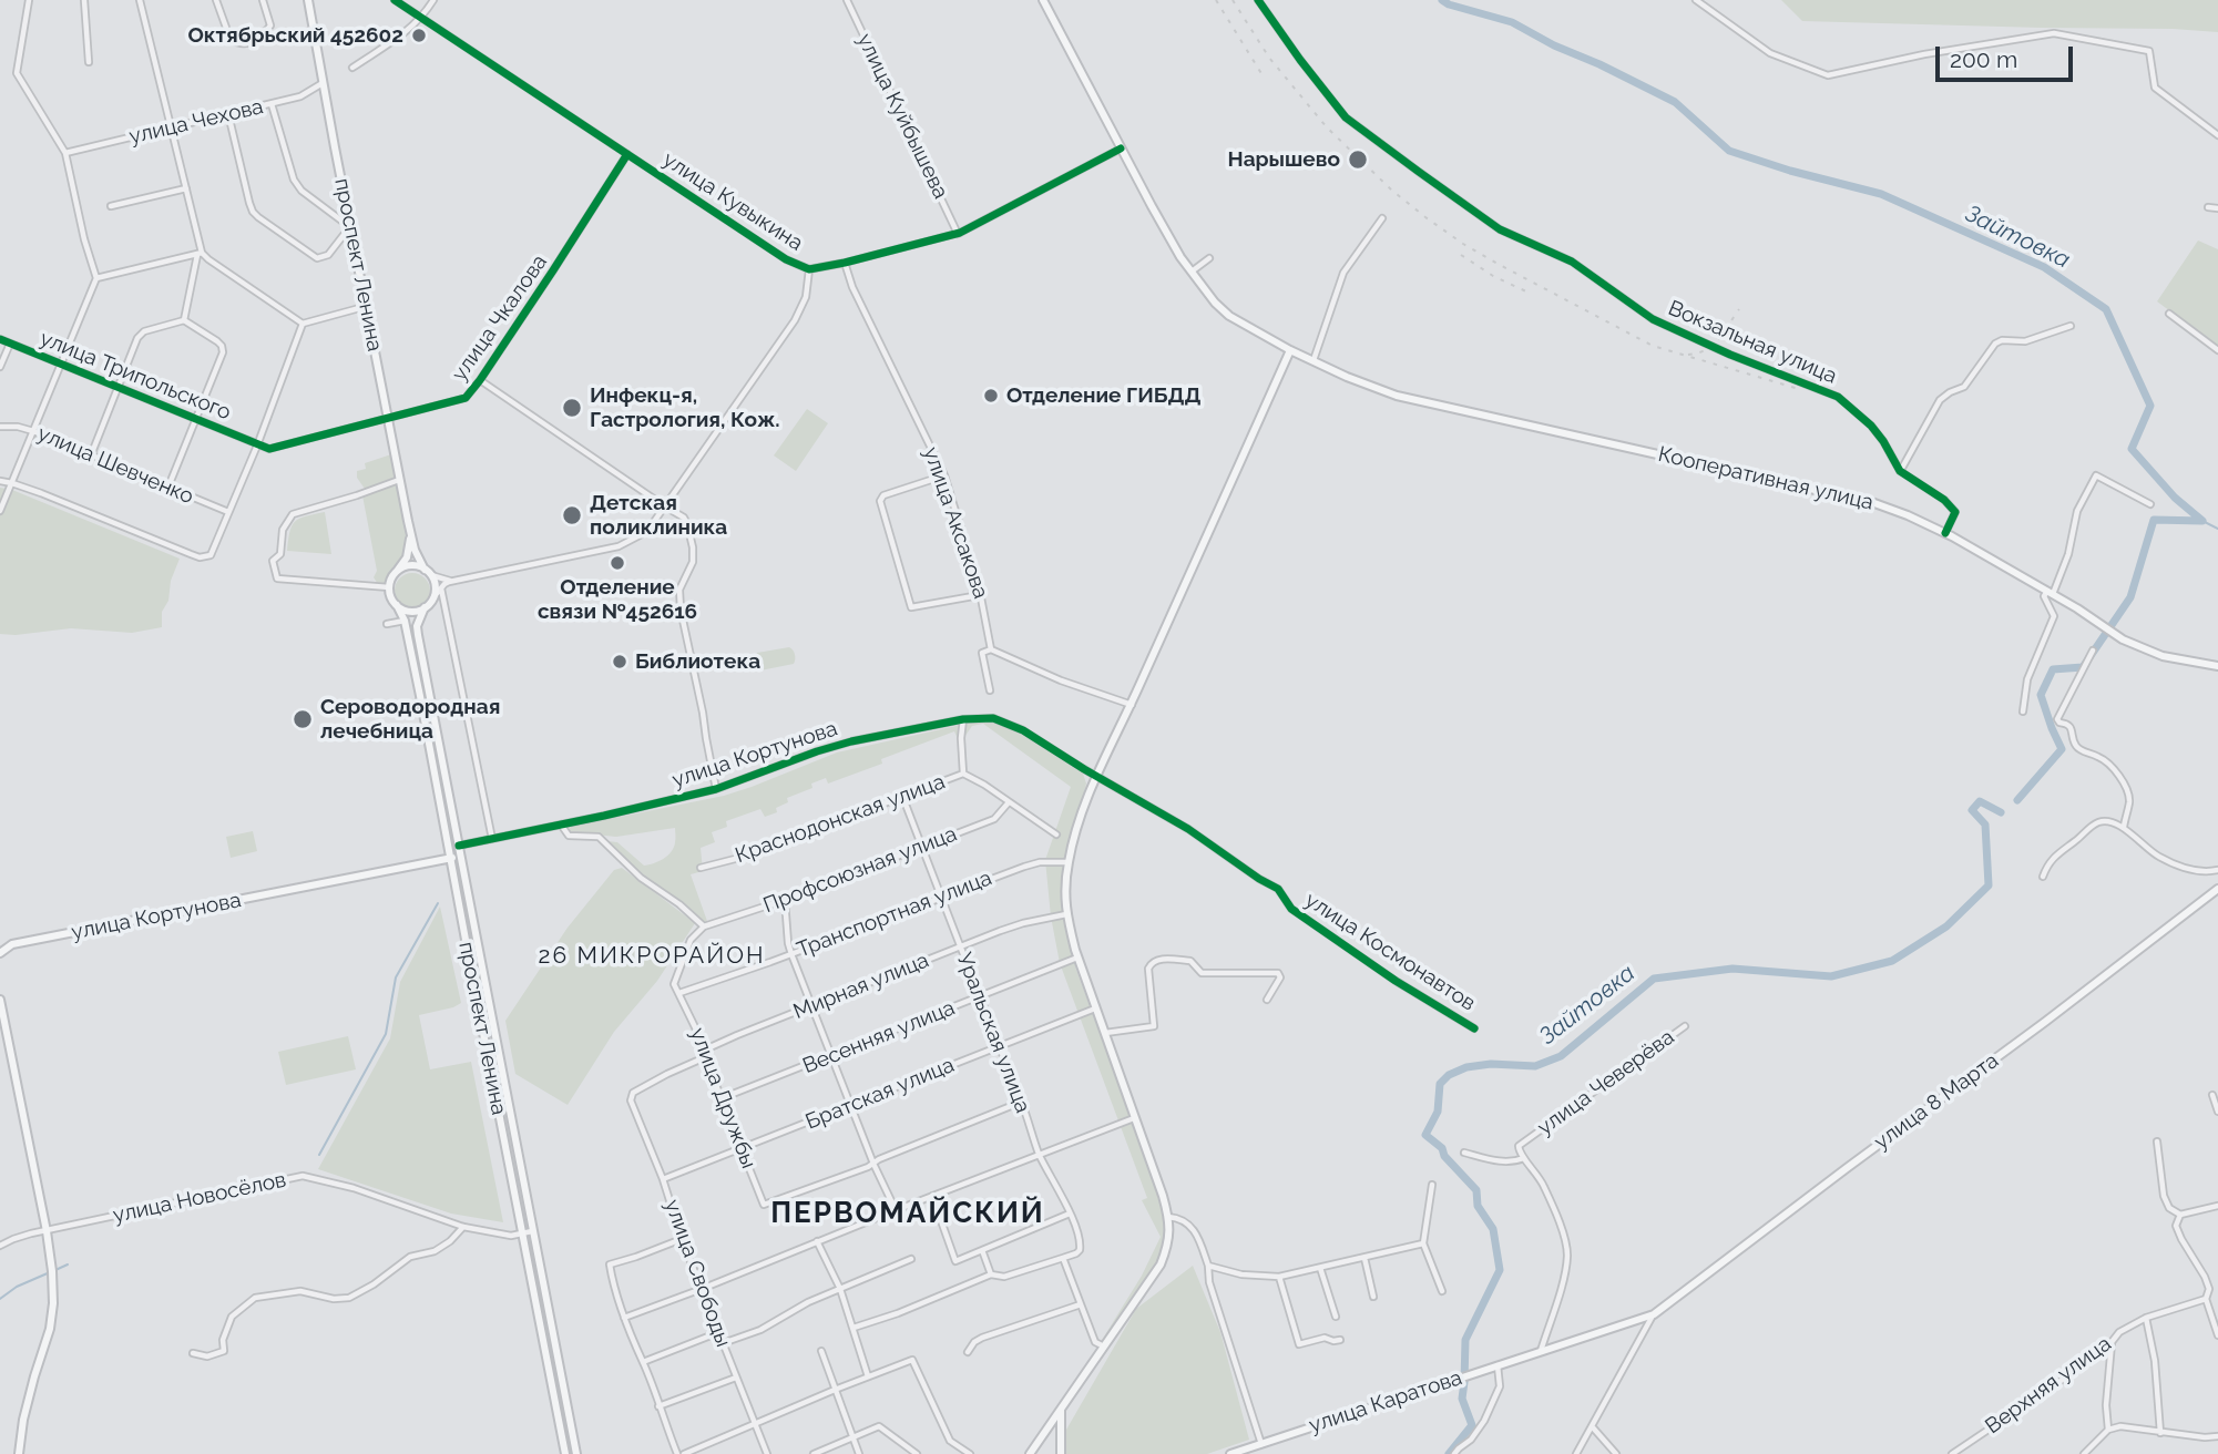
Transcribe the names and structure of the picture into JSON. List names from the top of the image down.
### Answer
{
  "streets": {
    "main road": [
      "проспект Ленина",
      "Кооперативная улица",
      "улица Кортунова",
      "улица 8 Марта",
      "улица Каратова"
    ],
    "street": [
      "улица Куйбышева",
      "улица Чехова",
      "улица Кувыкина",
      "улица Чкалова",
      "Вокзальная улица",
      "улица Трипольского",
      "улица Шевченко",
      "улица Аксакова",
      "Краснодонская улица",
      "Профсоюзная улица",
      "Транспортная улица",
      "улица Космонавтов",
      "Мирная улица",
      "Уральская улица",
      "Весенняя улица",
      "улица Чеверёва",
      "Братская улица",
      "улица Дружбы",
      "улица Новосёлов",
      "улица Свободы",
      "Верхняя улица"
    ]
  },
  "crossings": [
    ["улица Куйбышева", "улица Кувыкина"],
    ["улица Чехова", "проспект Ленина"],
    ["улица Кувыкина", "улица Чкалова"],
    ["улица Кувыкина", "Кооперативная улица"],
    ["улица Кувыкина", "улица Аксакова"],
    ["проспект Ленина", "улица Чкалова"],
    ["проспект Ленина", "улица Кортунова"],
    ["проспект Ленина", "улица Новосёлов"],
    ["улица Чкалова", "улица Трипольского"],
    ["Вокзальная улица", "Кооперативная улица"],
    ["улица Кортунова", "улица Космонавтов"],
    ["Краснодонская улица", "Профсоюзная улица"],
    ["Краснодонская улица", "Уральская улица"],
    ["Профсоюзная улица", "Уральская улица"],
    ["Транспортная улица", "Уральская улица"],
    ["Транспортная улица", "улица Дружбы"],
    ["Мирная улица", "Уральская улица"],
    ["Мирная улица", "улица Дружбы"],
    ["Мирная улица", "улица Свободы"],
    ["Уральская улица", "Весенняя улица"],
    ["Уральская улица", "Братская улица"],
    ["Весенняя улица", "улица Дружбы"],
    ["улица Чеверёва", "улица Каратова"],
    ["Братская улица", "улица Дружбы"],
    ["Братская улица", "улица Свободы"],
    ["улица 8 Марта", "улица Каратова"]
  ],
  "districts": ["26 МИКРОРАЙОН", "ПЕРВОМАЙСКИЙ"],
  "water": ["Зайтовка"],
  "places": [
    "Октябрьский 452602",
    "Нарышево",
    "Отделение ГИБДД",
    "Инфекц-я, Гастрология, Кож.",
    "Детская поликлиника",
    "Отделение связи №452616",
    "Библиотека",
    "Сероводородная лечебница"
  ],
  "scale_bar": "200 m"
}
